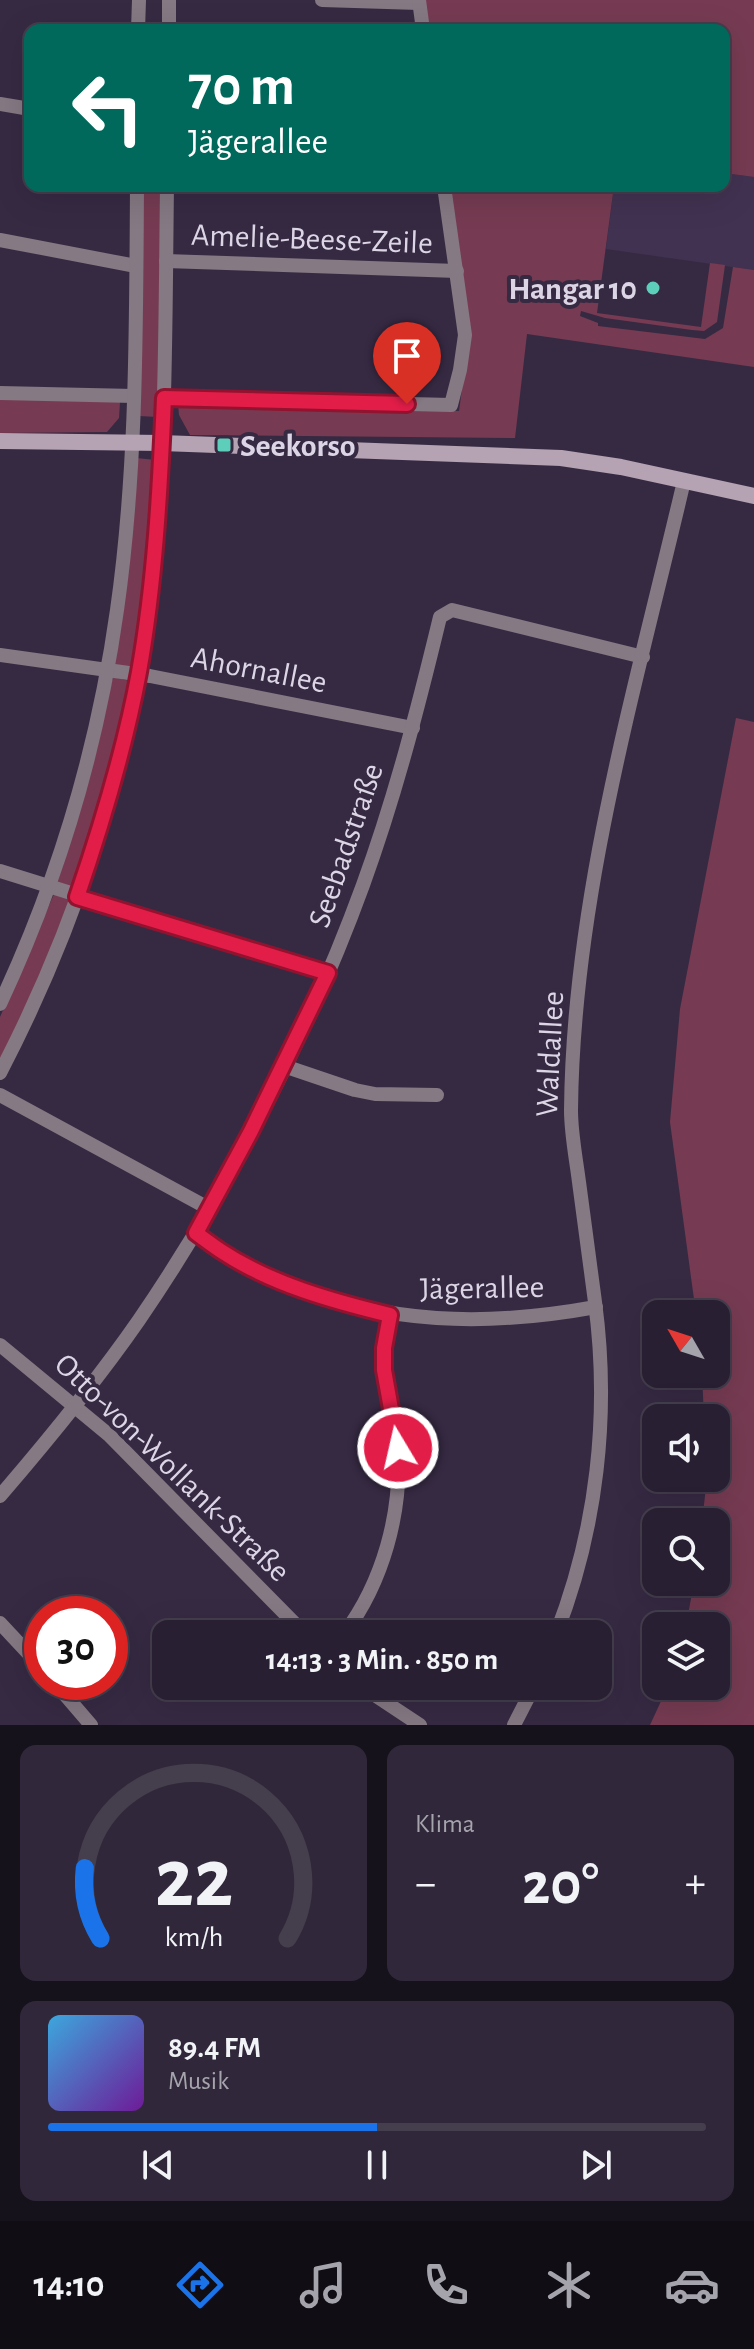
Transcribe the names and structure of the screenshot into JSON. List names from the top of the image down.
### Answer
{
  "streets": {
    "street": [
      "Amelie-Beese-Zeile",
      "Ahornallee",
      "Seebadstraße",
      "Waldallee",
      "Jägerallee",
      "Otto-von-Wollank-Straße"
    ]
  },
  "crossings": [
    ["Ahornallee", "Seebadstraße"],
    ["Seebadstraße", "Waldallee"],
    ["Seebadstraße", "Jägerallee"],
    ["Seebadstraße", "Otto-von-Wollank-Straße"],
    ["Waldallee", "Jägerallee"]
  ],
  "places": {
    "other": ["Hangar 10"],
    "transit": ["Seekorso"]
  },
  "north": "top left",
  "page": {
    "turn": ["70 m", "Jägerallee"],
    "limit": "30",
    "trip": "14:13 · 3 Min. · 850 m",
    "tile": "Klima",
    "heat": ["−", "20°", "+"],
    "song": ["89.4 FM", "Musik"],
    "tabs": "14:10",
    "gauge": ["22", "km/h"]
  }
}
